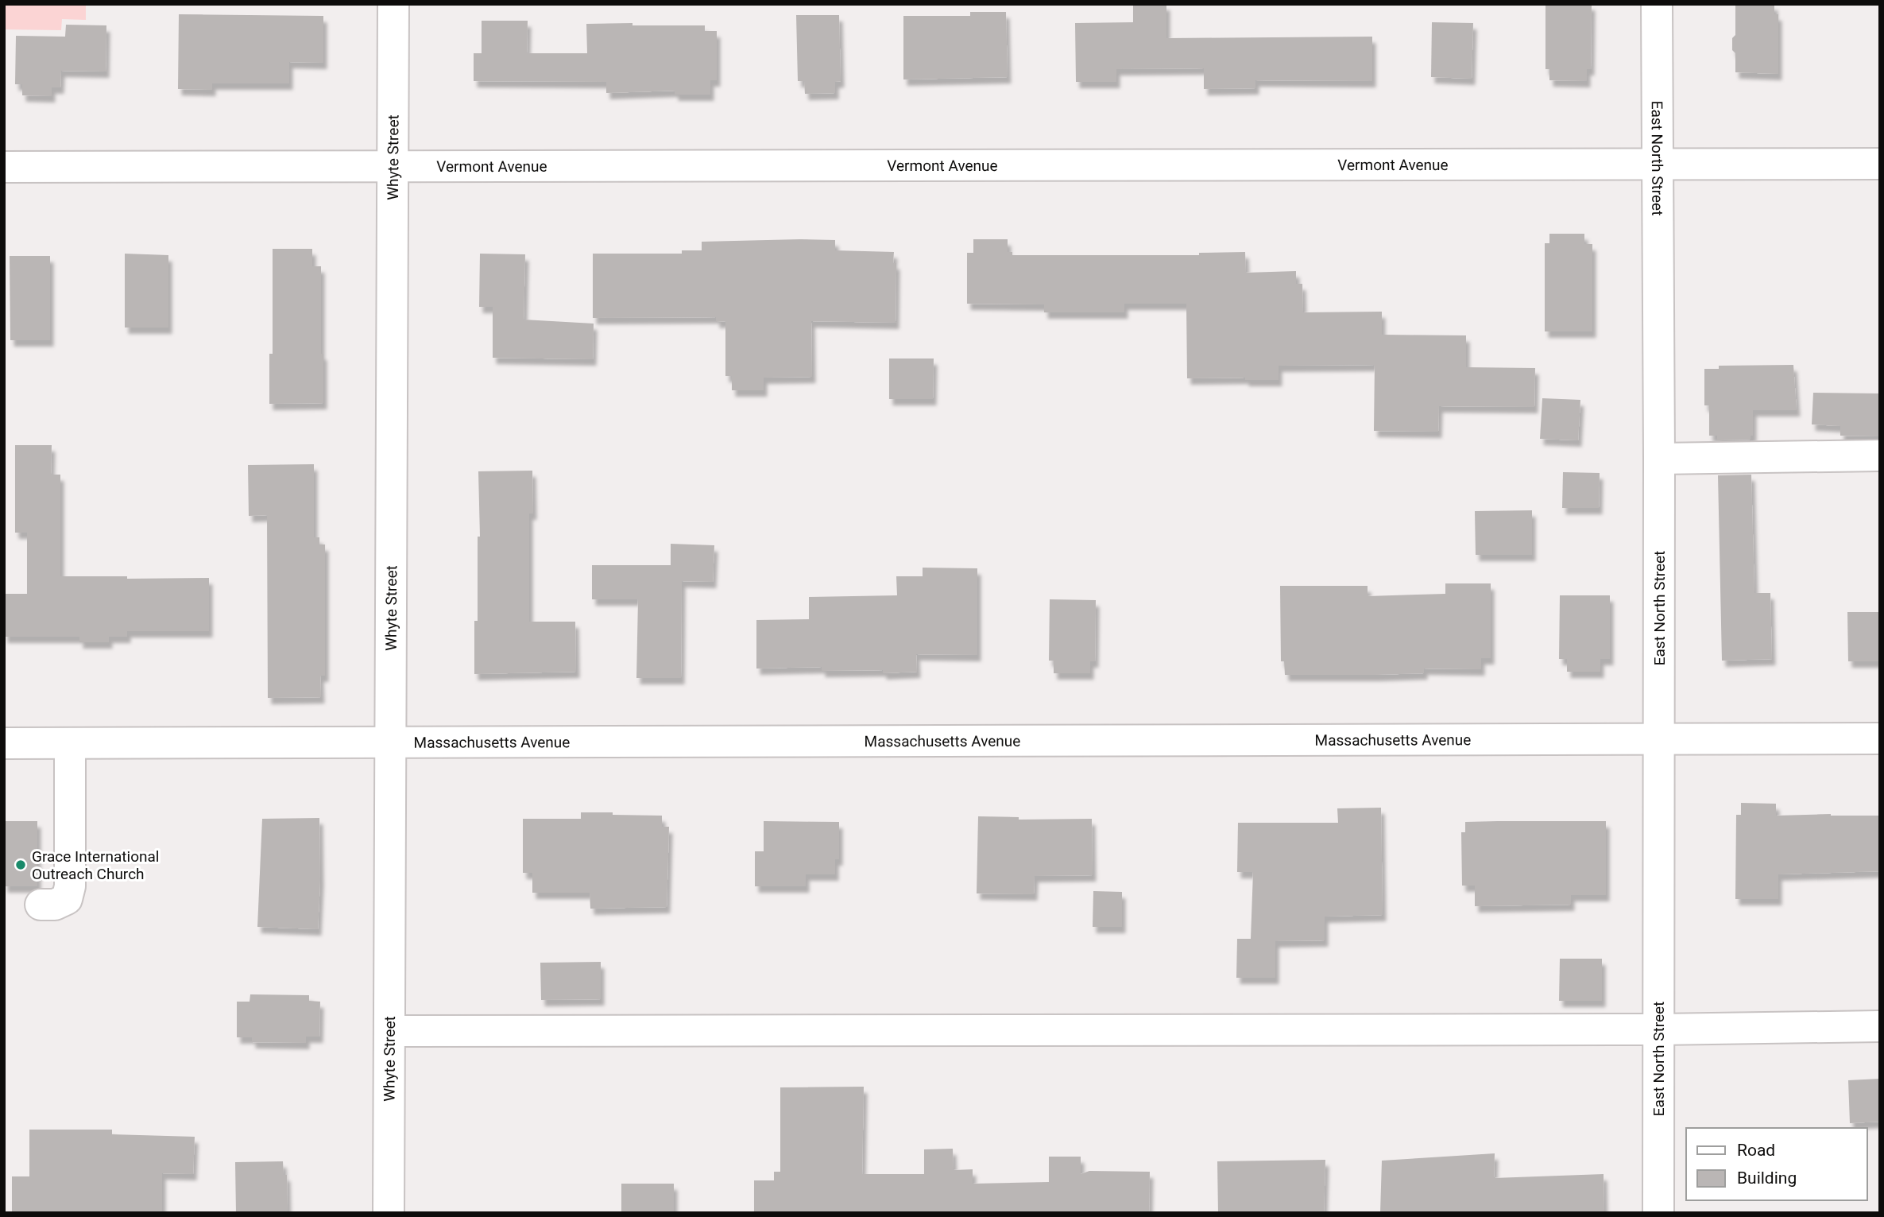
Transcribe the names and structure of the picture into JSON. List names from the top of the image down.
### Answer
{
  "streets": {
    "street": [
      "Whyte Street",
      "East North Street",
      "Vermont Avenue",
      "Massachusetts Avenue"
    ]
  },
  "crossings": [
    ["Whyte Street", "Vermont Avenue"],
    ["Whyte Street", "Massachusetts Avenue"],
    ["East North Street", "Vermont Avenue"],
    ["East North Street", "Massachusetts Avenue"]
  ],
  "places": ["Grace International Outreach Church"],
  "legend": ["Road", "Building"]
}
